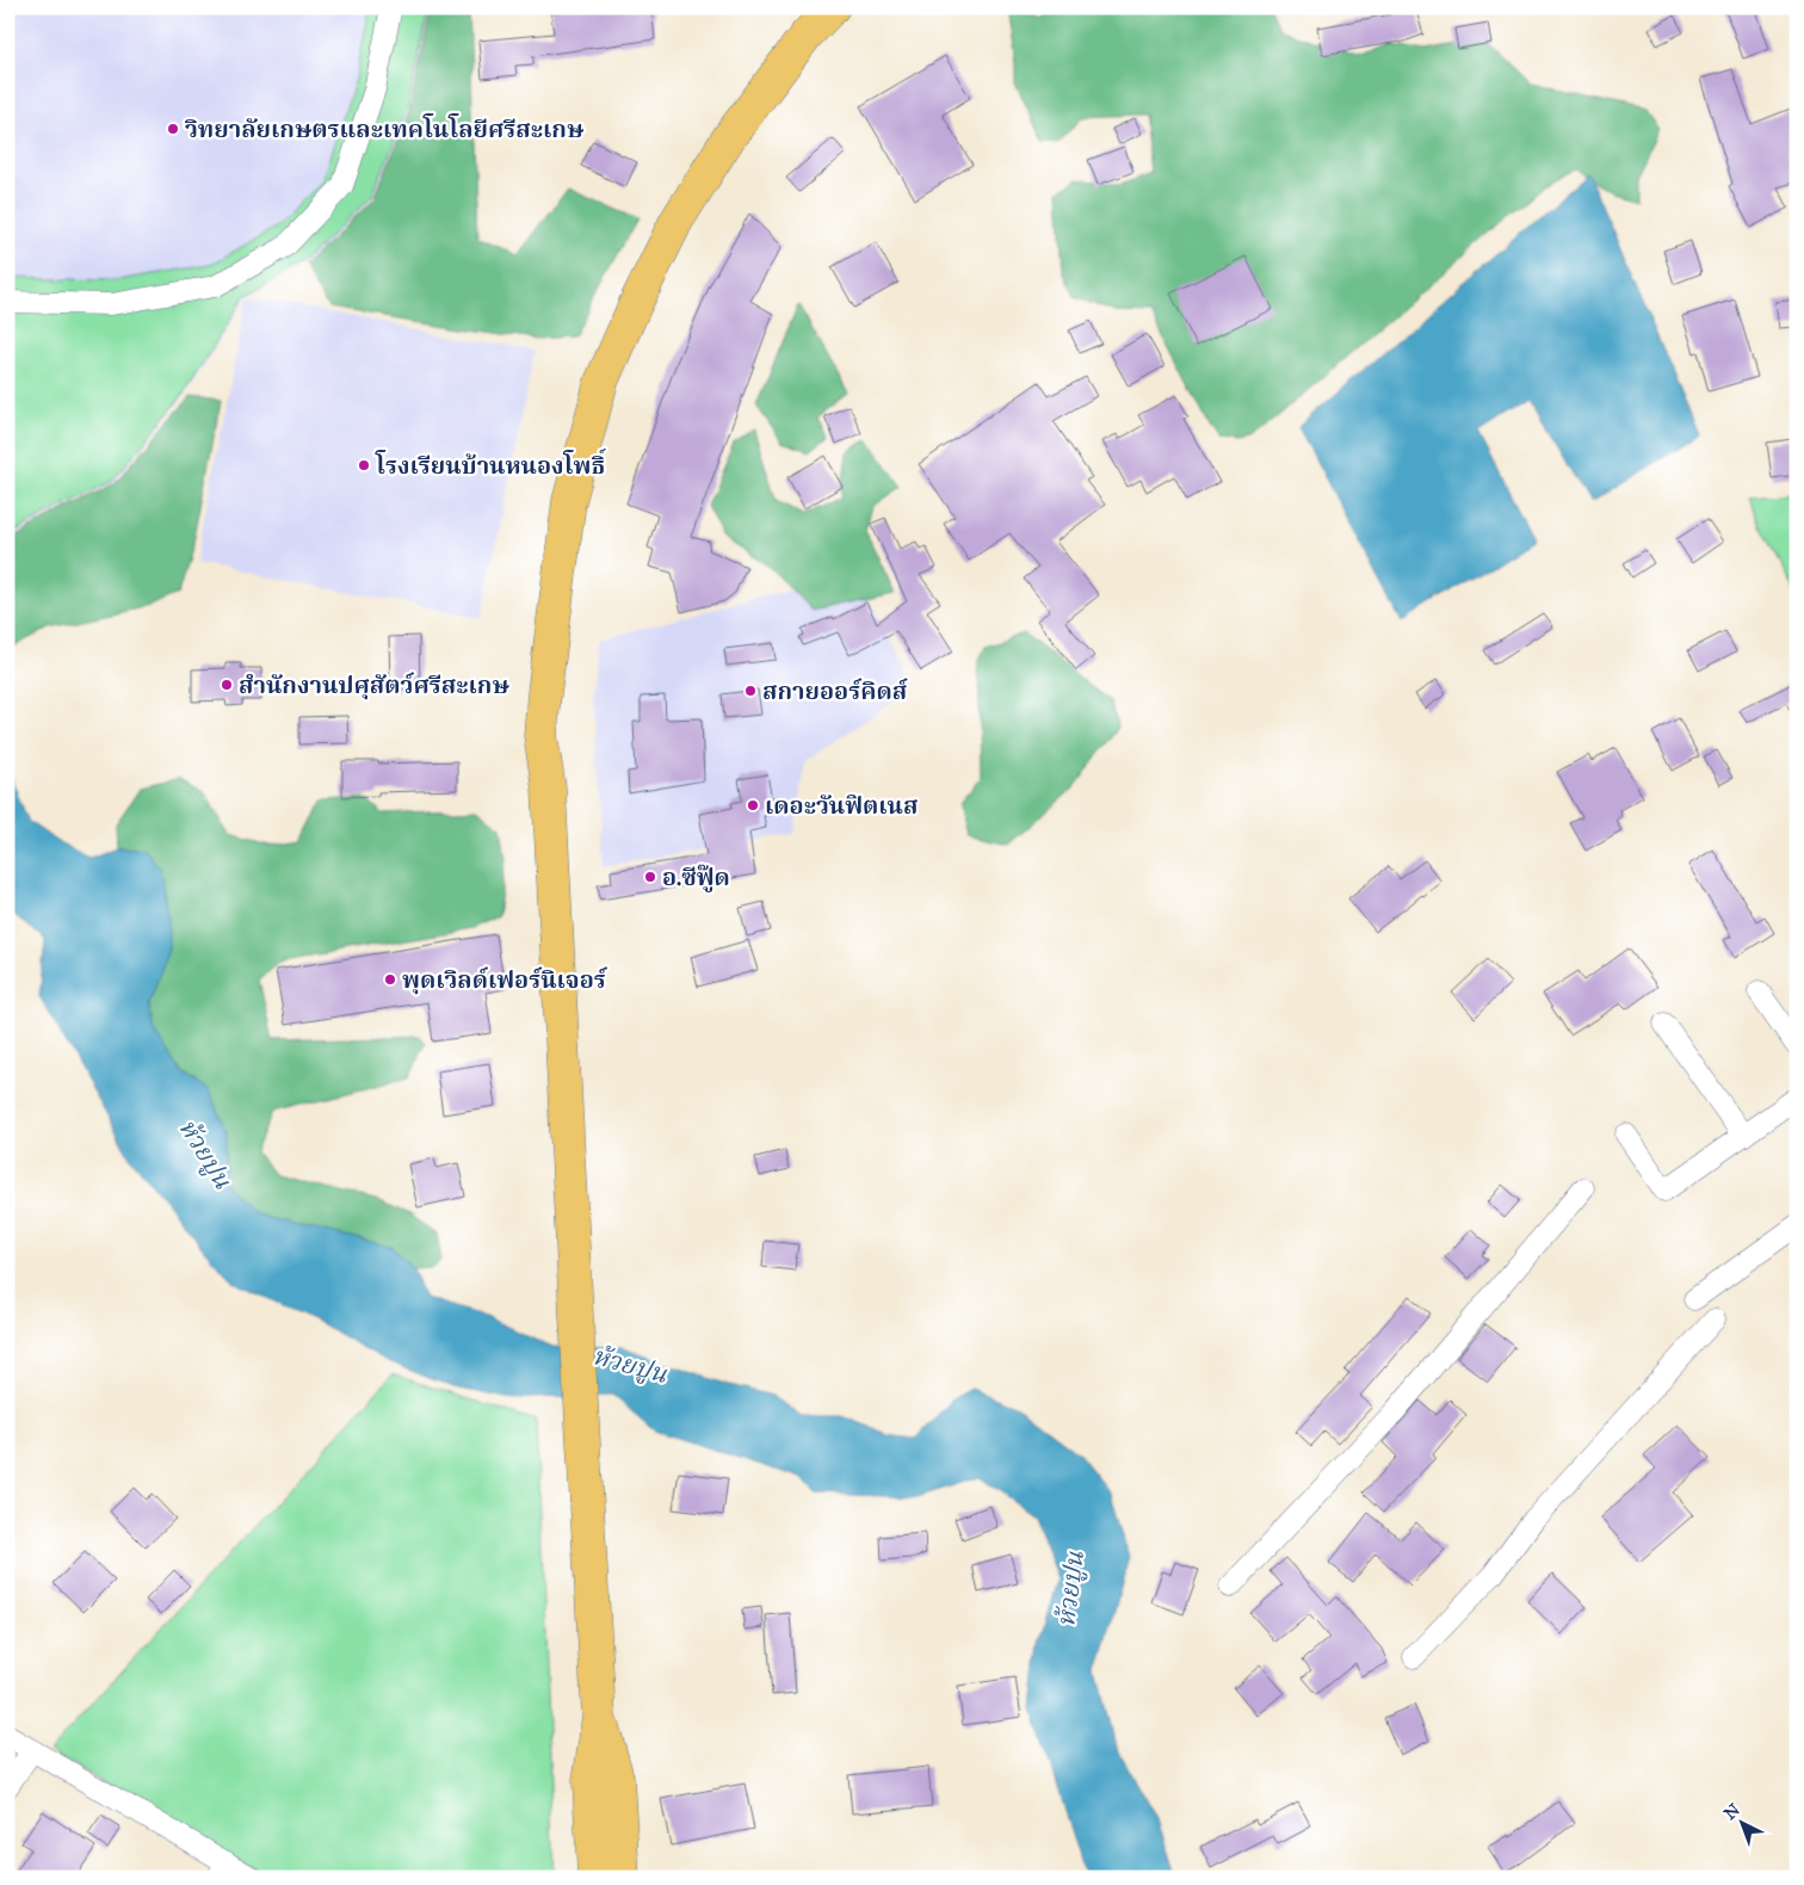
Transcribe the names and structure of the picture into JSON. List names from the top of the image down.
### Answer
{
  "water": ["ห้วยปูน"],
  "places": [
    "วิทยาลัยเกษตรและเทคโนโลยีศรีสะเกษ",
    "โรงเรียนบ้านหนองโพธิ์",
    "สำนักงานปศุสัตว์ศรีสะเกษ",
    "สกายออร์คิดส์",
    "เดอะวันฟิตเนส",
    "อ.ซีฟู๊ด",
    "พุดเวิลด์เฟอร์นิเจอร์"
  ],
  "north": "top left"
}
